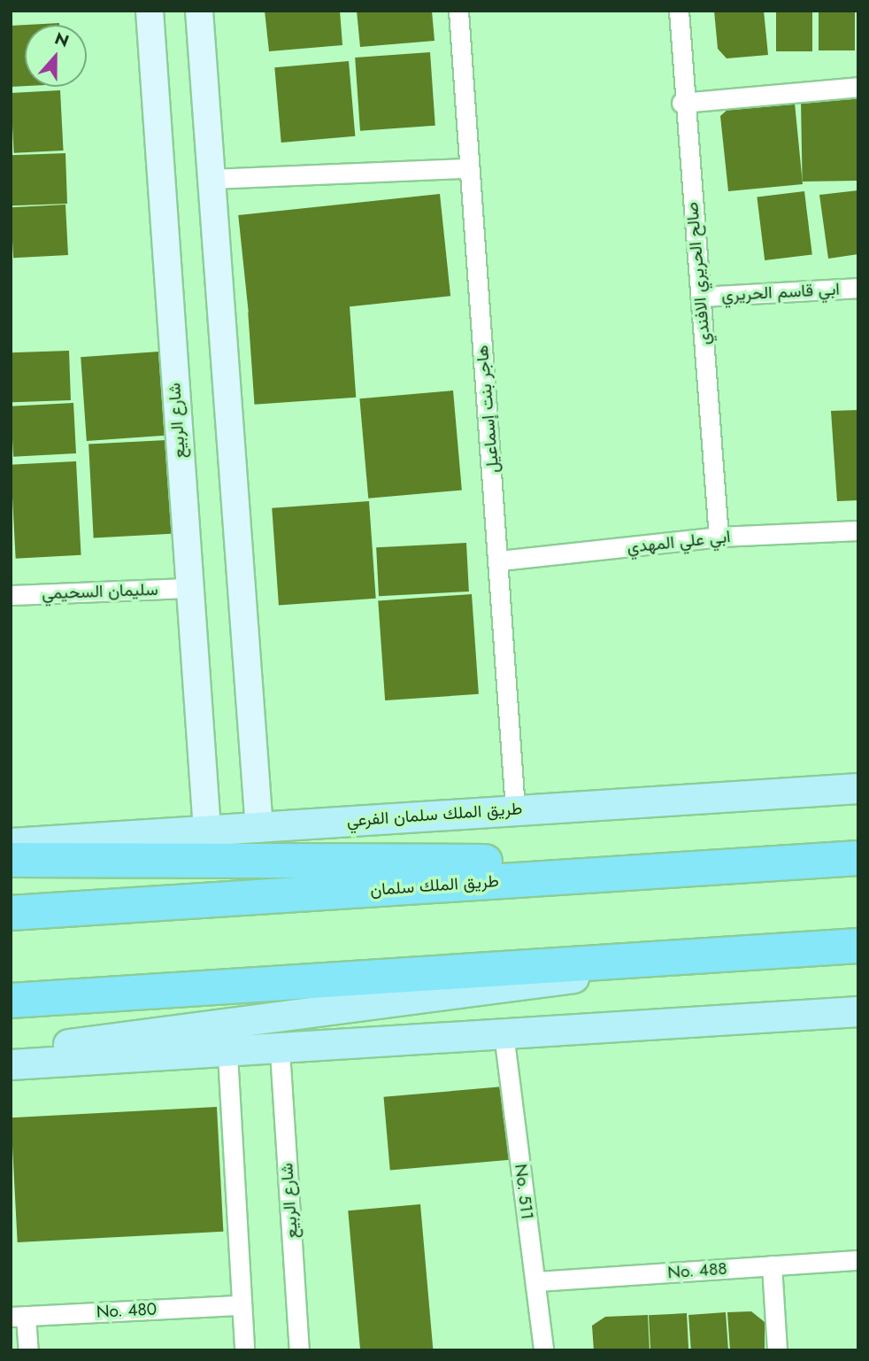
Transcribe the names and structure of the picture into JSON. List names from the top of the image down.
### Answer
{
  "streets": {
    "highway": ["طريق الملك سلمان"],
    "main road": ["طريق الملك سلمان الفرعي"],
    "street": [
      "صالح الحريري الافندي",
      "ابي قاسم الحريري",
      "هاجر بنت إسماعيل",
      "شارع الربيع",
      "ابي علي المهدي",
      "سليمان السحيمي",
      "No. 511",
      "No. 488",
      "No. 480"
    ]
  },
  "crossings": [
    ["صالح الحريري الافندي", "ابي قاسم الحريري"],
    ["صالح الحريري الافندي", "ابي علي المهدي"],
    ["هاجر بنت إسماعيل", "ابي علي المهدي"],
    ["هاجر بنت إسماعيل", "طريق الملك سلمان الفرعي"],
    ["شارع الربيع", "سليمان السحيمي"],
    ["شارع الربيع", "طريق الملك سلمان الفرعي"],
    ["No. 511", "No. 488"]
  ],
  "north": "top"
}
